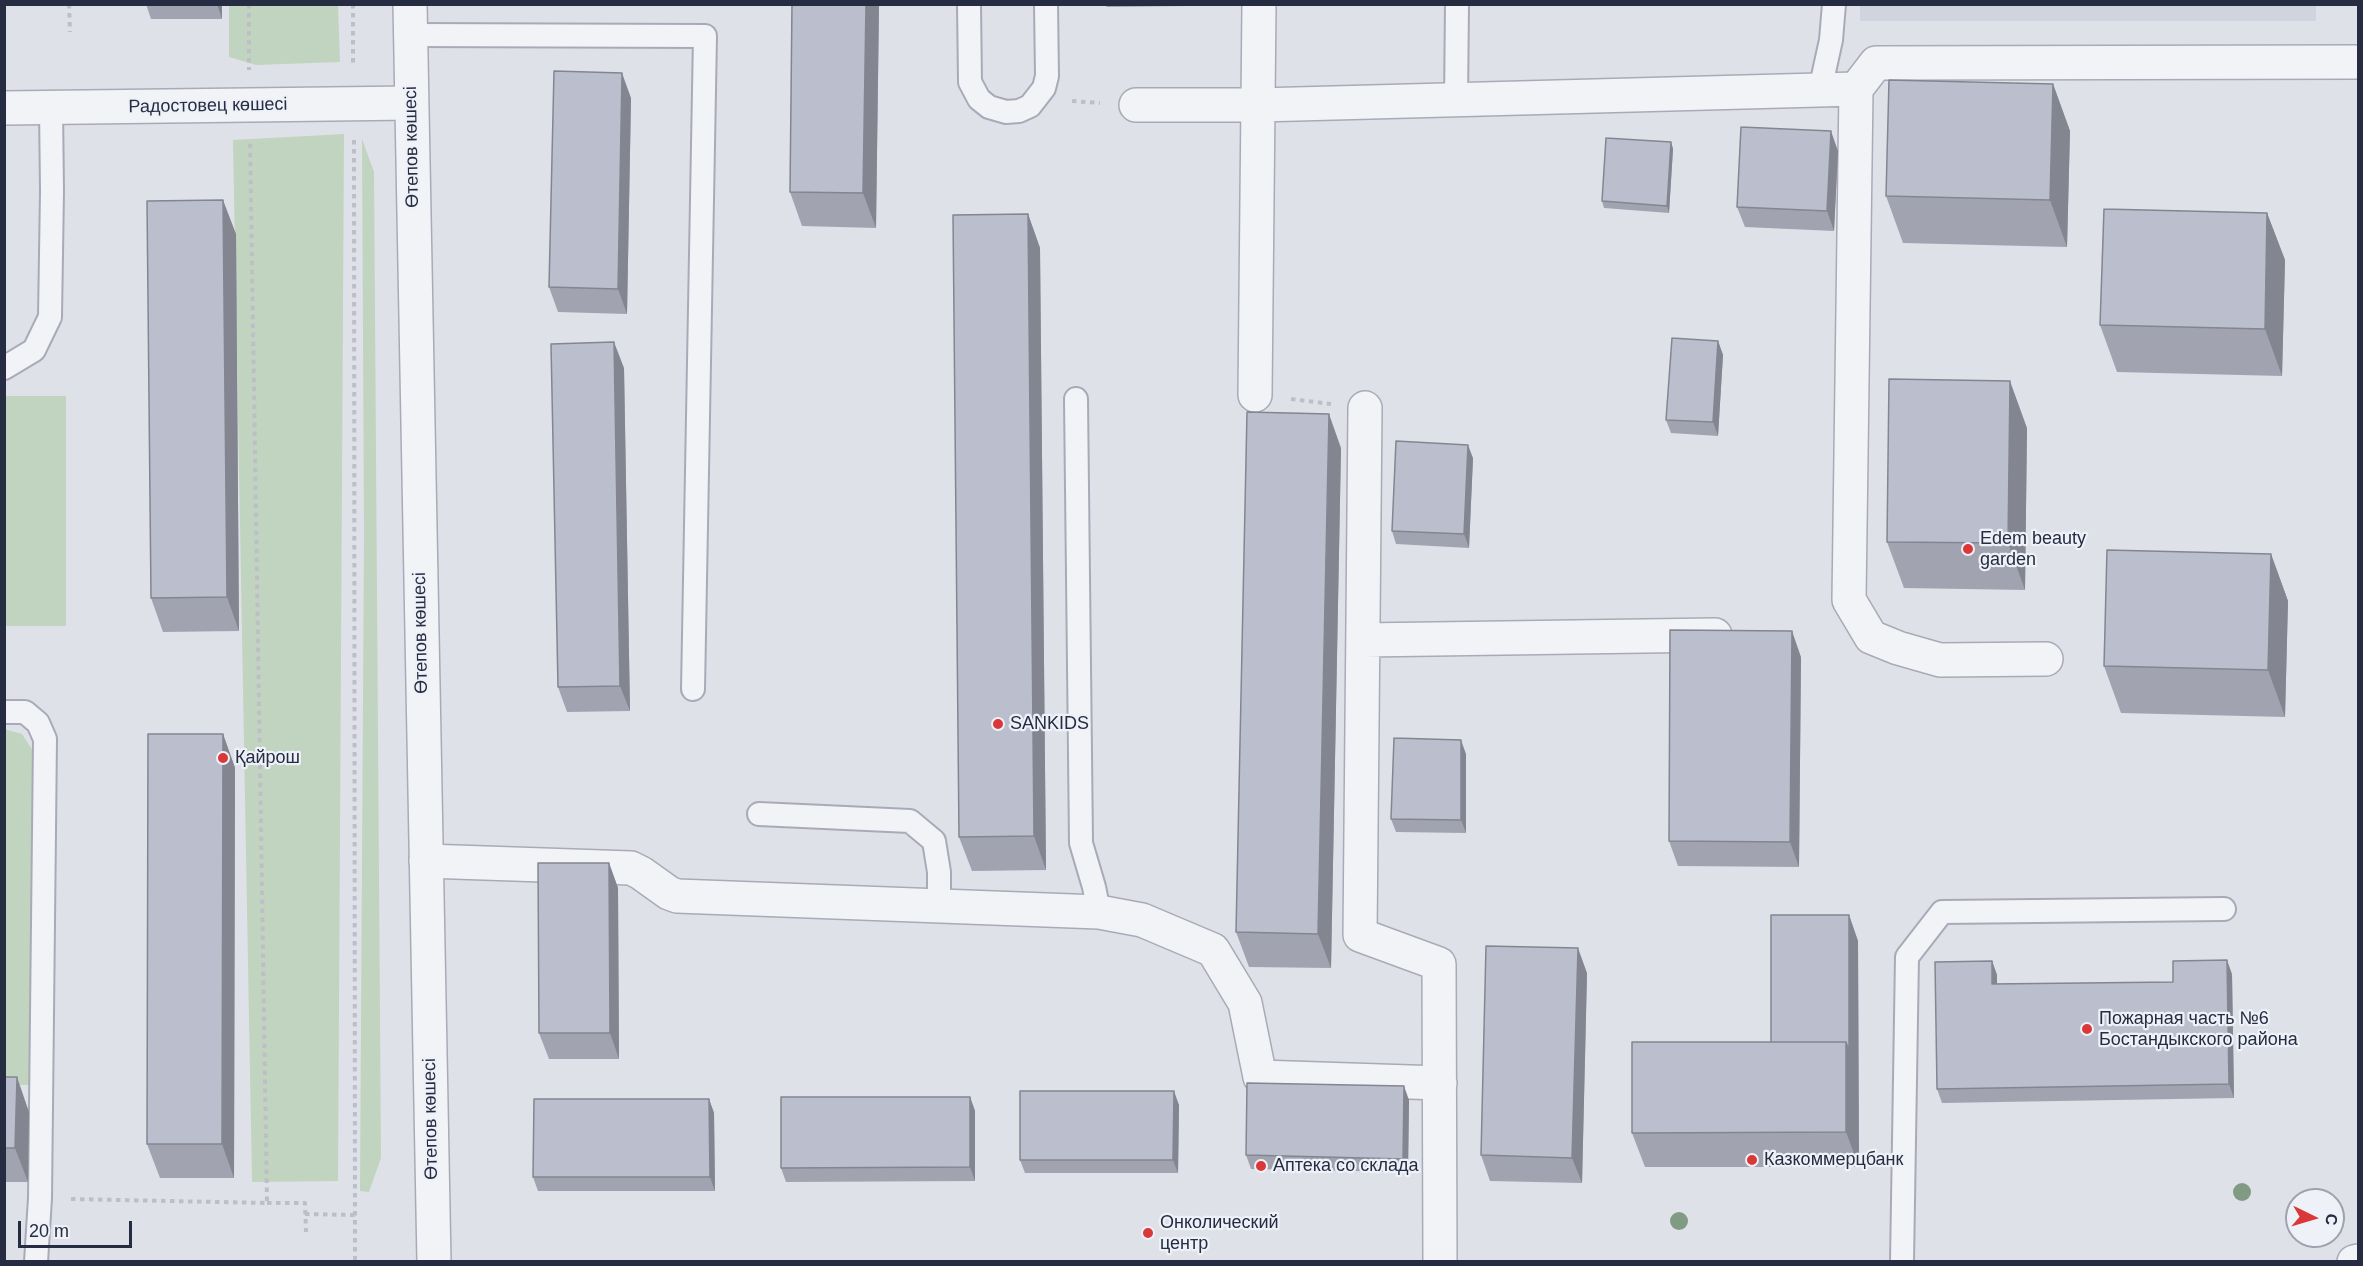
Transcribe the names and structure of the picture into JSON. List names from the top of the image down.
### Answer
{
  "streets": {
    "street": ["Радостовец көшесі", "Өтепов көшесі"]
  },
  "crossings": [
    ["Радостовец көшесі", "Өтепов көшесі"]
  ],
  "places": [
    "Edem beauty garden",
    "SANKIDS",
    "Қайрош",
    "Пожарная часть №6 Бостандыкского района",
    "Казкоммерцбанк",
    "Аптека со склада",
    "Онколический центр"
  ],
  "scale_bar": "20 m",
  "north": "right"
}
